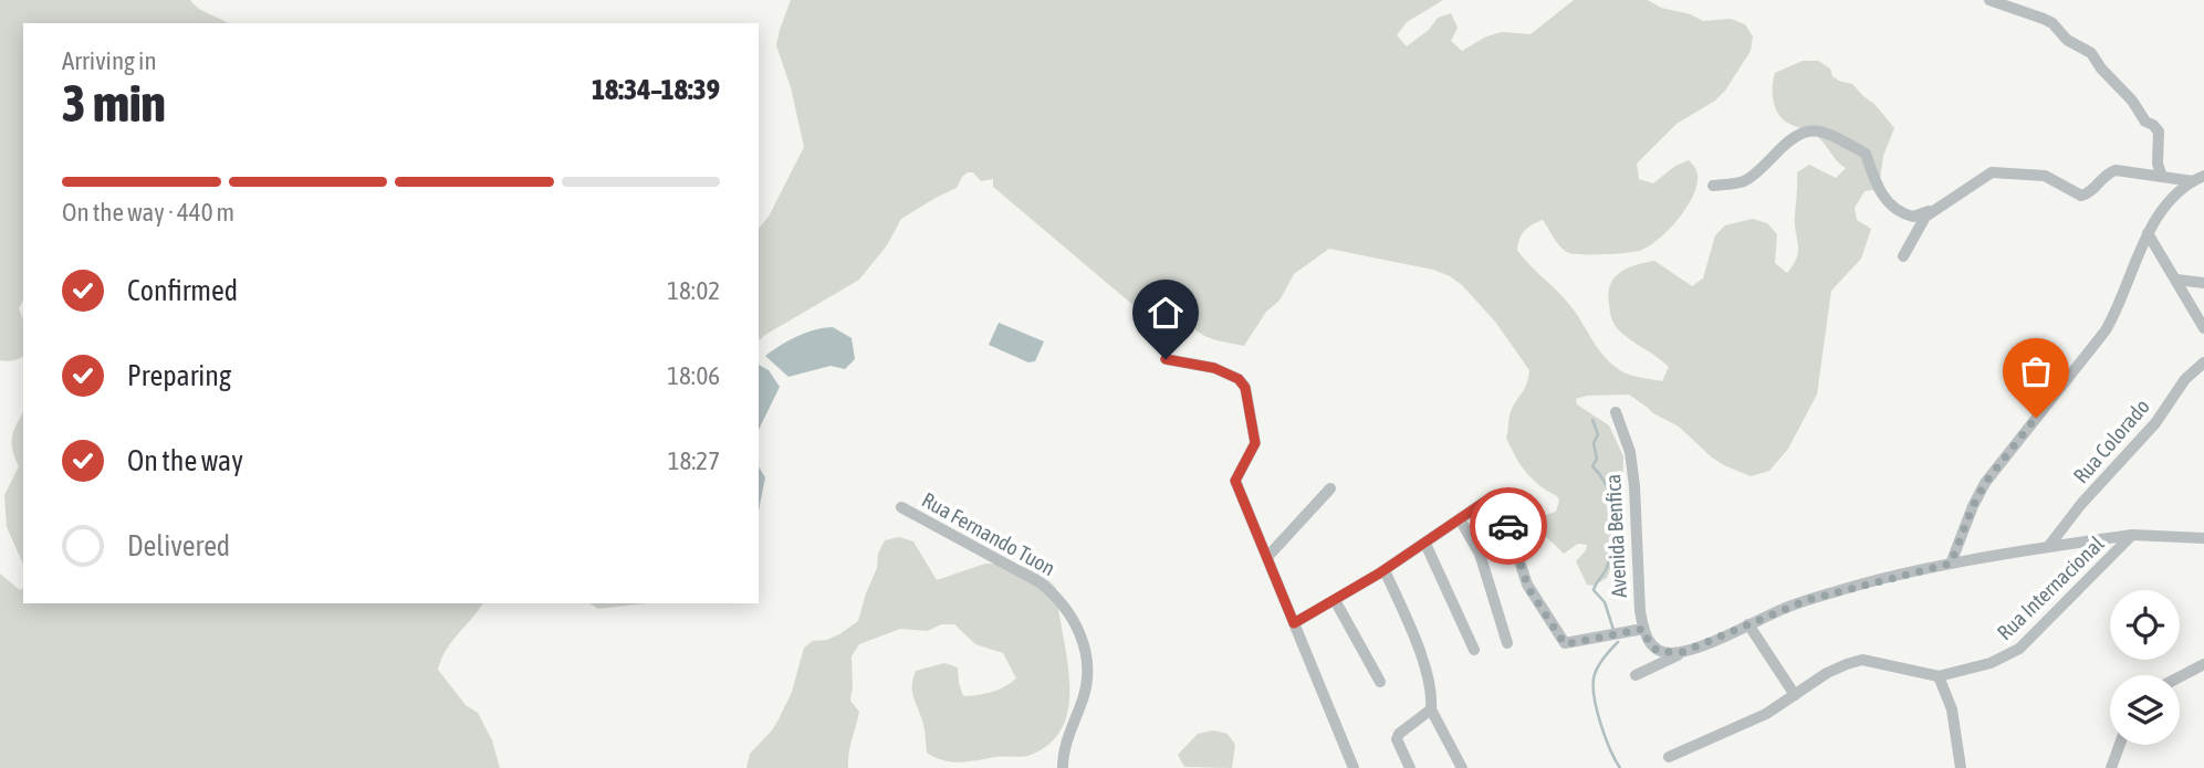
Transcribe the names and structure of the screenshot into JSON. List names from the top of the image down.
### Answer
{
  "streets": {
    "street": [
      "Rua Colorado",
      "Rua Fernando Tuon",
      "Avenida Benfica",
      "Rua Internacional"
    ]
  },
  "page": {
    "heading": ["3 min", "Arriving in", "18:34–18:39"],
    "bar": "On the way · 440 m",
    "list": [
      ["Confirmed", "18:02"],
      ["Preparing", "18:06"],
      ["On the way", "18:27"],
      "Delivered"
    ]
  }
}
